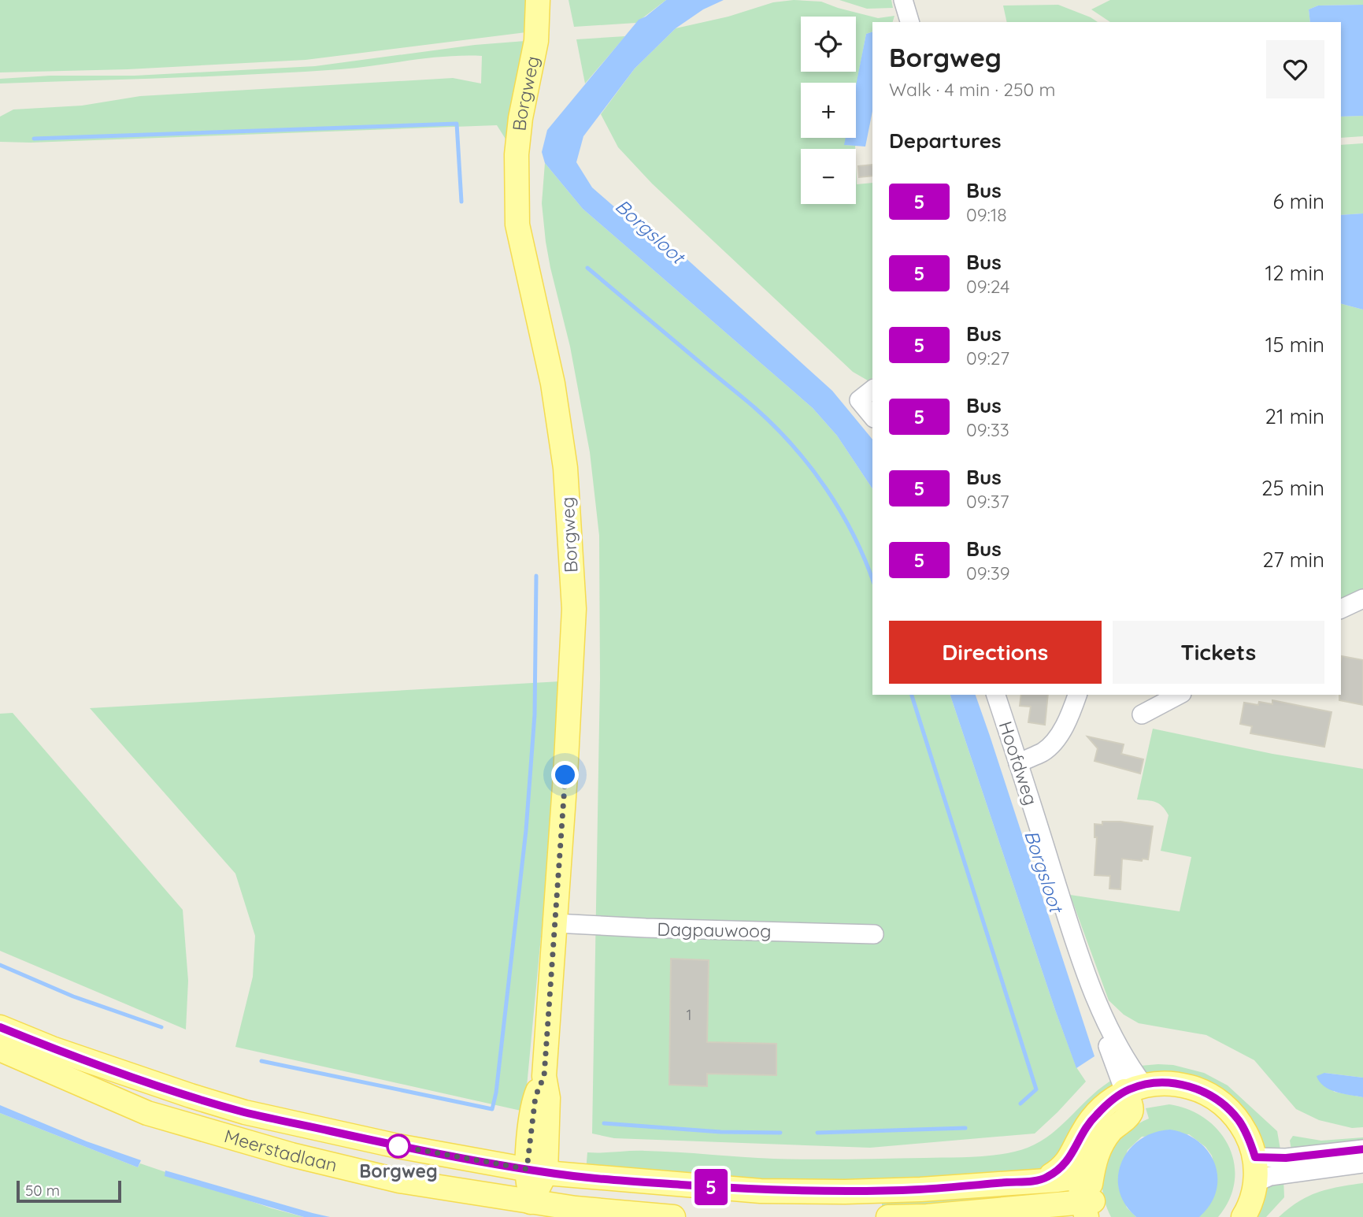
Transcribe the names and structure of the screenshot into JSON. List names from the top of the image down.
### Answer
{
  "streets": {
    "main road": ["Borgweg", "Meerstadlaan"],
    "street": ["Hoofdweg", "Dagpauwoog"]
  },
  "crossings": [
    ["Borgweg", "Dagpauwoog"],
    ["Borgweg", "Meerstadlaan"]
  ],
  "water": ["Borgsloot"],
  "places": ["Borgweg"],
  "lines": ["bus line 5"],
  "house_numbers": ["1"],
  "scale_bar": "50 m",
  "page": {
    "on_map": "5",
    "map_buttons": ["+", "−"],
    "heading": [
      ["Borgweg", "Walk · 4 min · 250 m"],
      "Departures"
    ],
    "list": [
      {
        "mark": "5",
        "name": "Bus",
        "note": "09:18",
        "value": "6 min"
      },
      {
        "mark": "5",
        "name": "Bus",
        "note": "09:24",
        "value": "12 min"
      },
      {
        "mark": "5",
        "name": "Bus",
        "note": "09:27",
        "value": "15 min"
      },
      {
        "mark": "5",
        "name": "Bus",
        "note": "09:33",
        "value": "21 min"
      },
      {
        "mark": "5",
        "name": "Bus",
        "note": "09:37",
        "value": "25 min"
      },
      {
        "mark": "5",
        "name": "Bus",
        "note": "09:39",
        "value": "27 min"
      }
    ],
    "buttons": ["Directions", "Tickets"],
    "scale": "50 m"
  }
}
